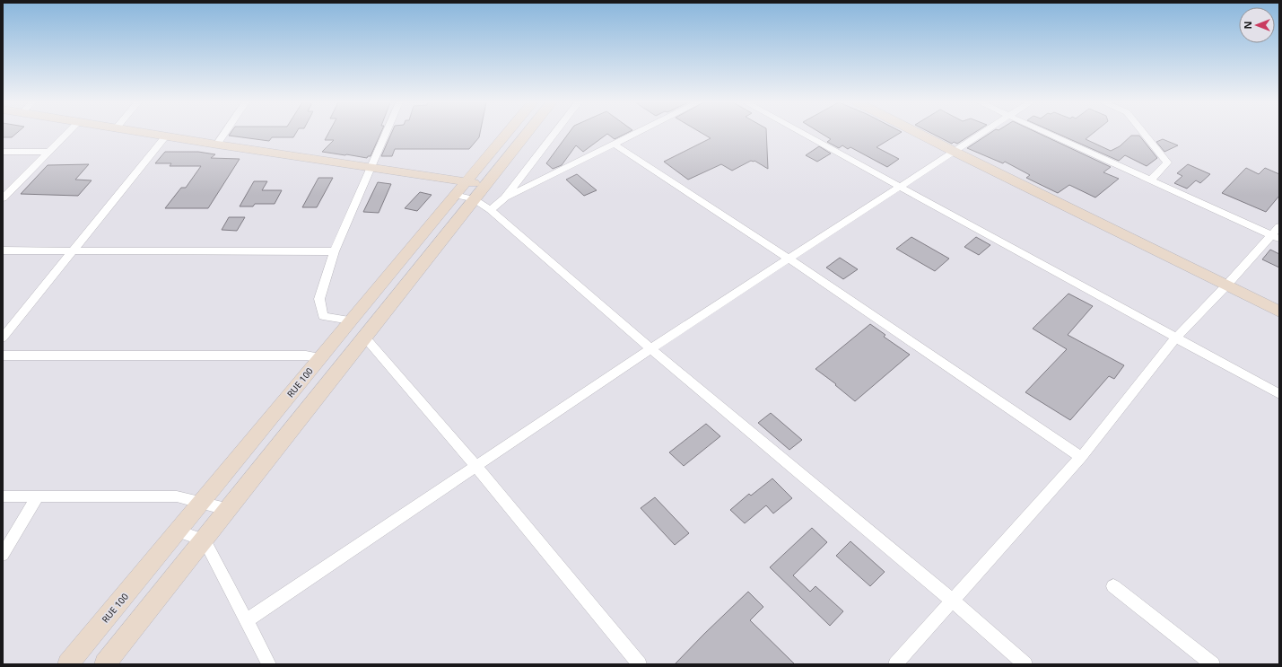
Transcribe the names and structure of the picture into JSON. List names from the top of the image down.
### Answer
{
  "streets": {
    "street": ["RUE 100"]
  },
  "north": "left"
}
